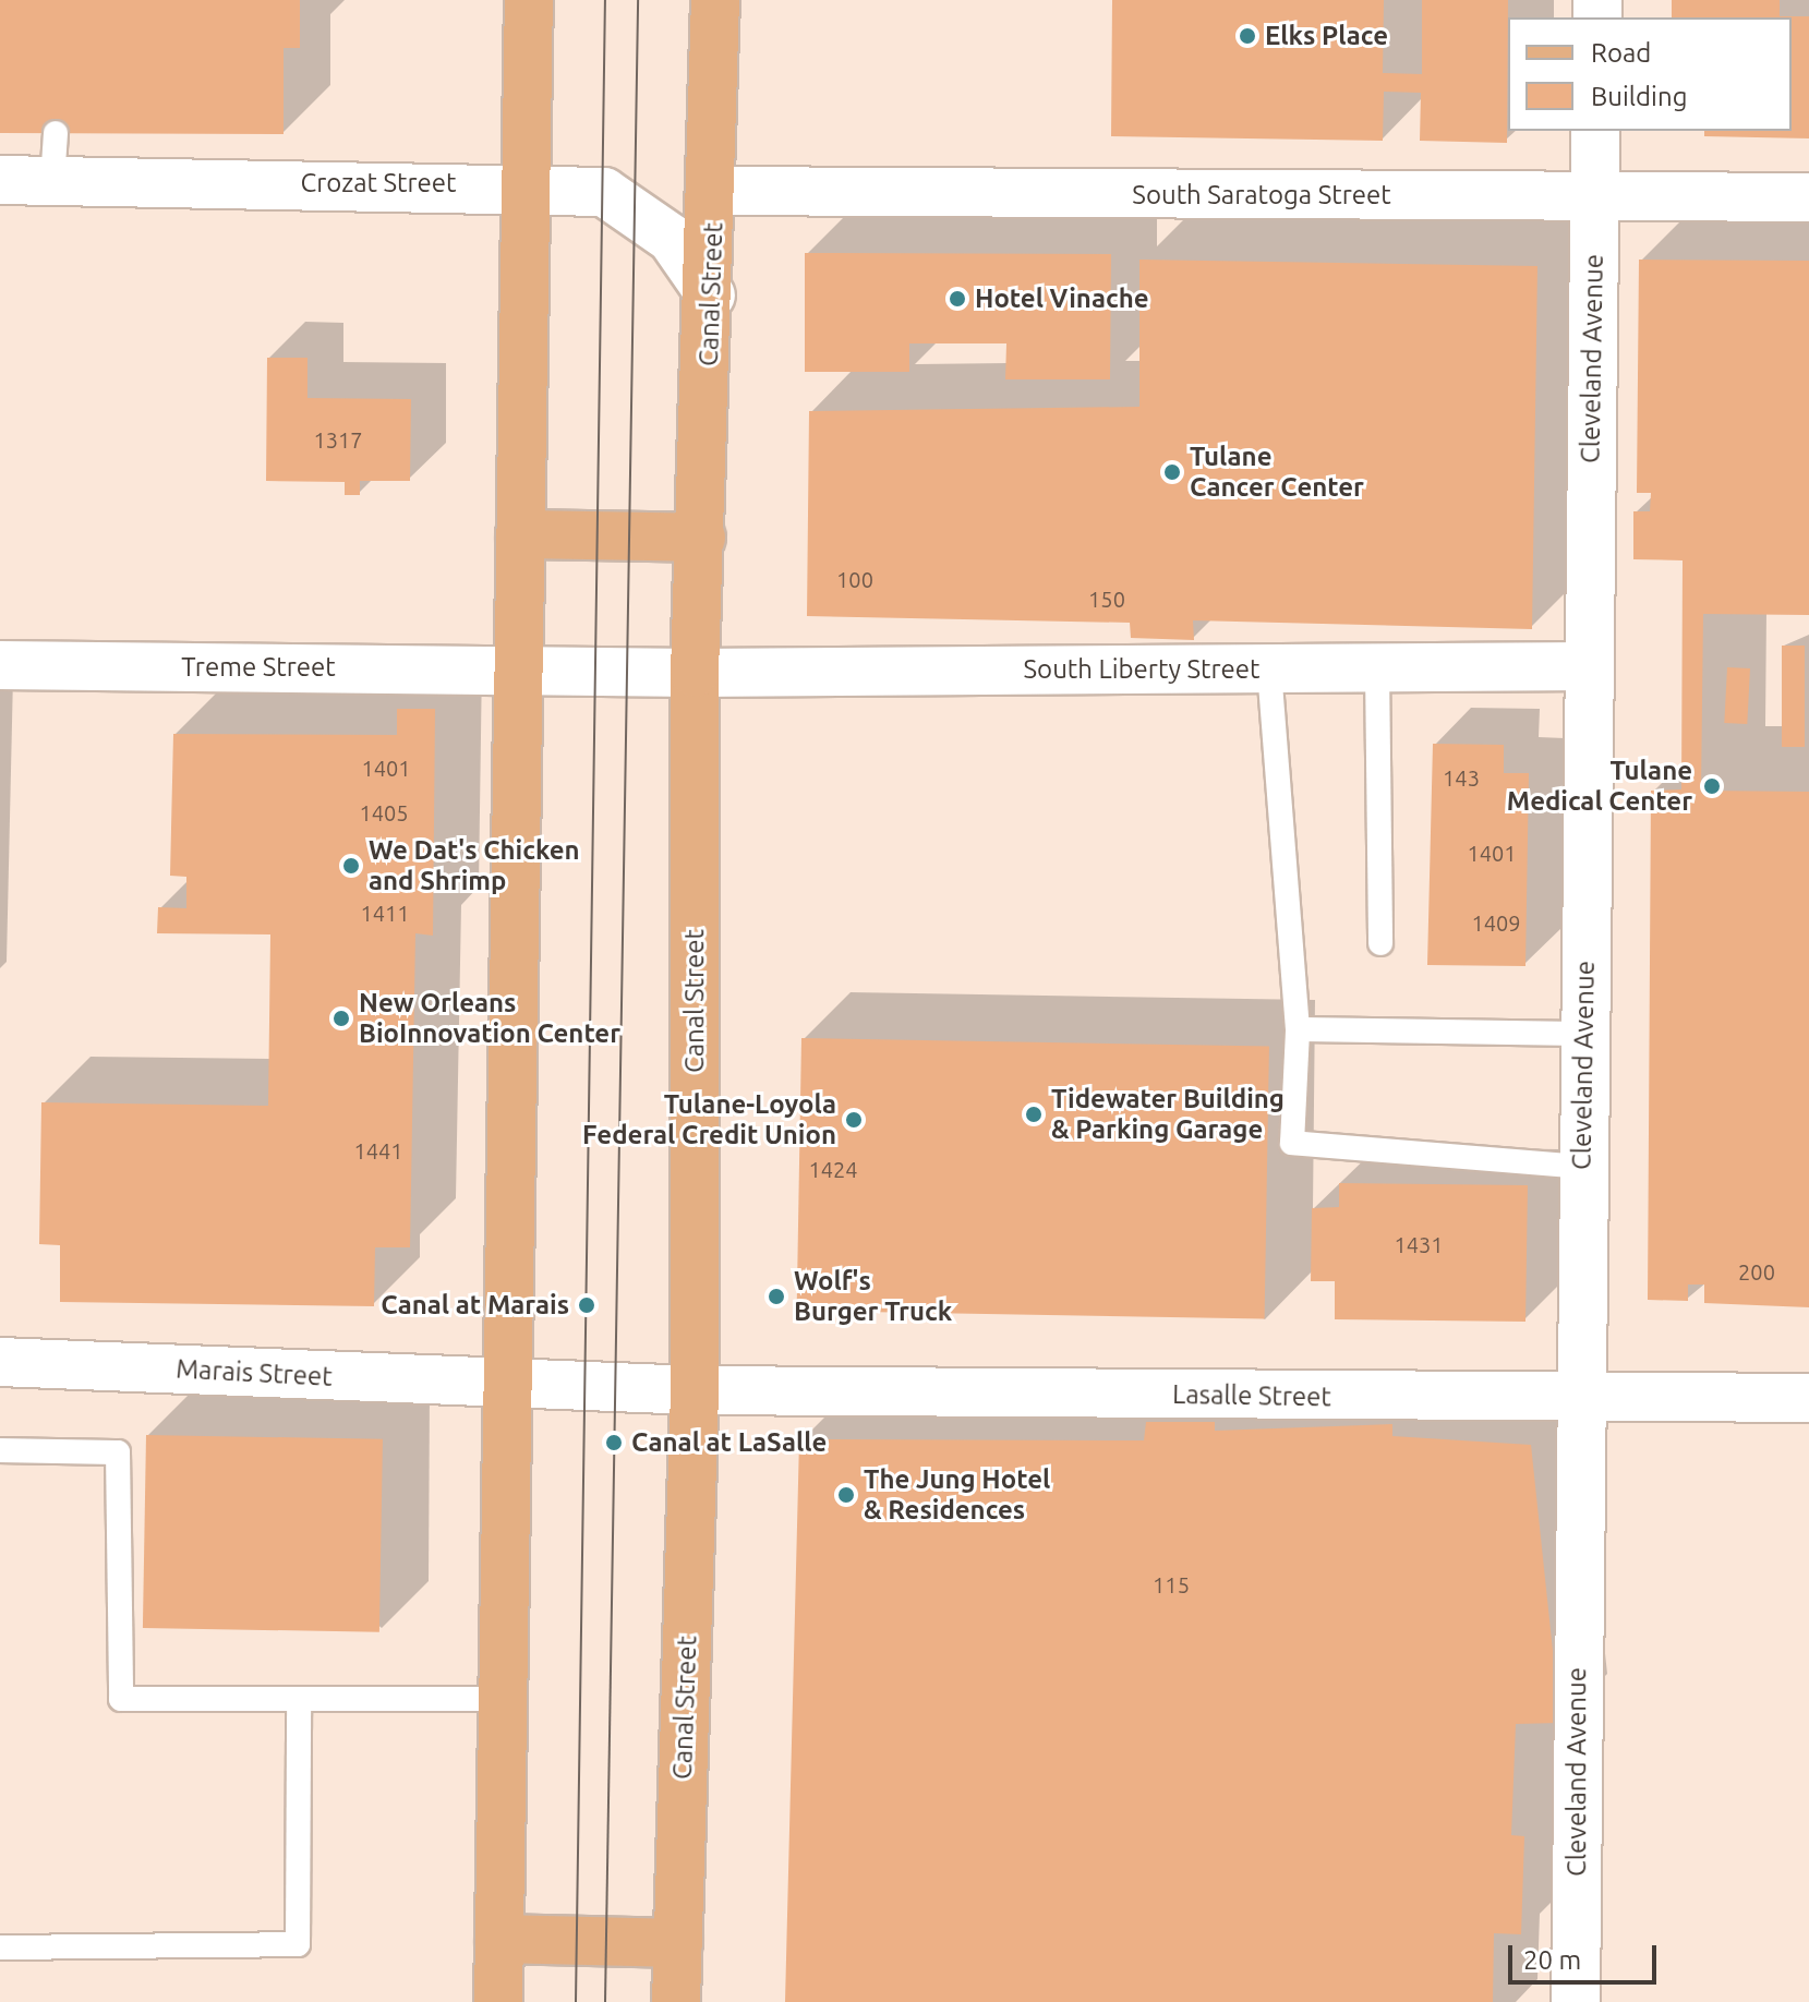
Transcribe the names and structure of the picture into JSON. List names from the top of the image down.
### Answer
{
  "streets": {
    "main road": ["Canal Street"],
    "street": [
      "Crozat Street",
      "South Saratoga Street",
      "Cleveland Avenue",
      "Treme Street",
      "South Liberty Street",
      "Marais Street",
      "Lasalle Street"
    ]
  },
  "crossings": [
    ["Crozat Street", "Canal Street"],
    ["South Saratoga Street", "Canal Street"],
    ["South Saratoga Street", "Cleveland Avenue"],
    ["Canal Street", "Treme Street"],
    ["Canal Street", "South Liberty Street"],
    ["Canal Street", "Marais Street"],
    ["Canal Street", "Lasalle Street"],
    ["Cleveland Avenue", "South Liberty Street"],
    ["Cleveland Avenue", "Lasalle Street"],
    ["Treme Street", "South Liberty Street"],
    ["Marais Street", "Lasalle Street"]
  ],
  "places": [
    "Elks Place",
    "Hotel Vinache",
    "Tulane Cancer Center",
    "Tulane Medical Center",
    "We Dat's Chicken and Shrimp",
    "New Orleans BioInnovation Center",
    "Tidewater Building & Parking Garage",
    "Tulane-Loyola Federal Credit Union",
    "Wolf's Burger Truck",
    "Canal at Marais",
    "Canal at LaSalle",
    "The Jung Hotel & Residences"
  ],
  "house_numbers": [
    "1317",
    "100",
    "150",
    "1401",
    "143",
    "1405",
    "1401",
    "1411",
    "1409",
    "1441",
    "1424",
    "1431",
    "200",
    "115"
  ],
  "legend": ["Road", "Building"],
  "scale_bar": "20 m"
}
